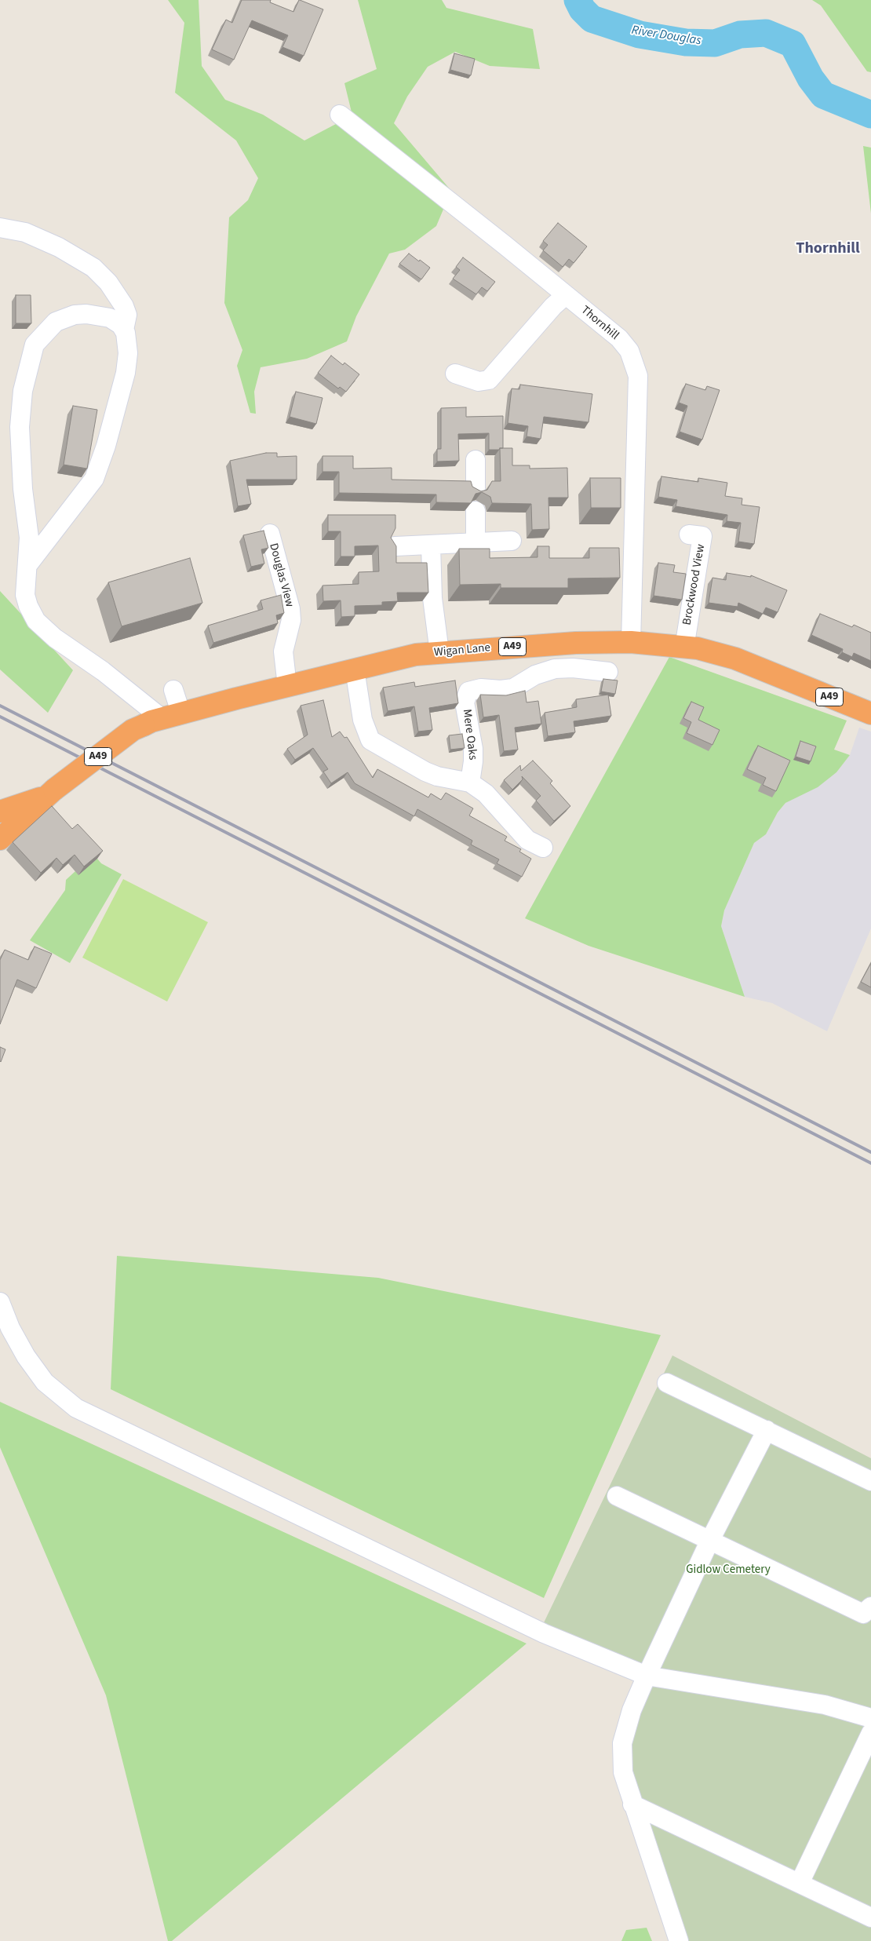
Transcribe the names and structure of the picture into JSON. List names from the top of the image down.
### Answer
{
  "streets": {
    "highway": ["A49", "Wigan Lane"],
    "street": [
      "Thornhill",
      "Douglas View",
      "Brockwood View",
      "Mere Oaks"
    ]
  },
  "crossings": [
    ["Thornhill", "Wigan Lane"],
    ["Douglas View", "Wigan Lane"],
    ["Brockwood View", "Wigan Lane"],
    ["A49", "Wigan Lane"]
  ],
  "districts": ["Thornhill"],
  "water": ["River Douglas"],
  "parks": ["Gidlow Cemetery"]
}
